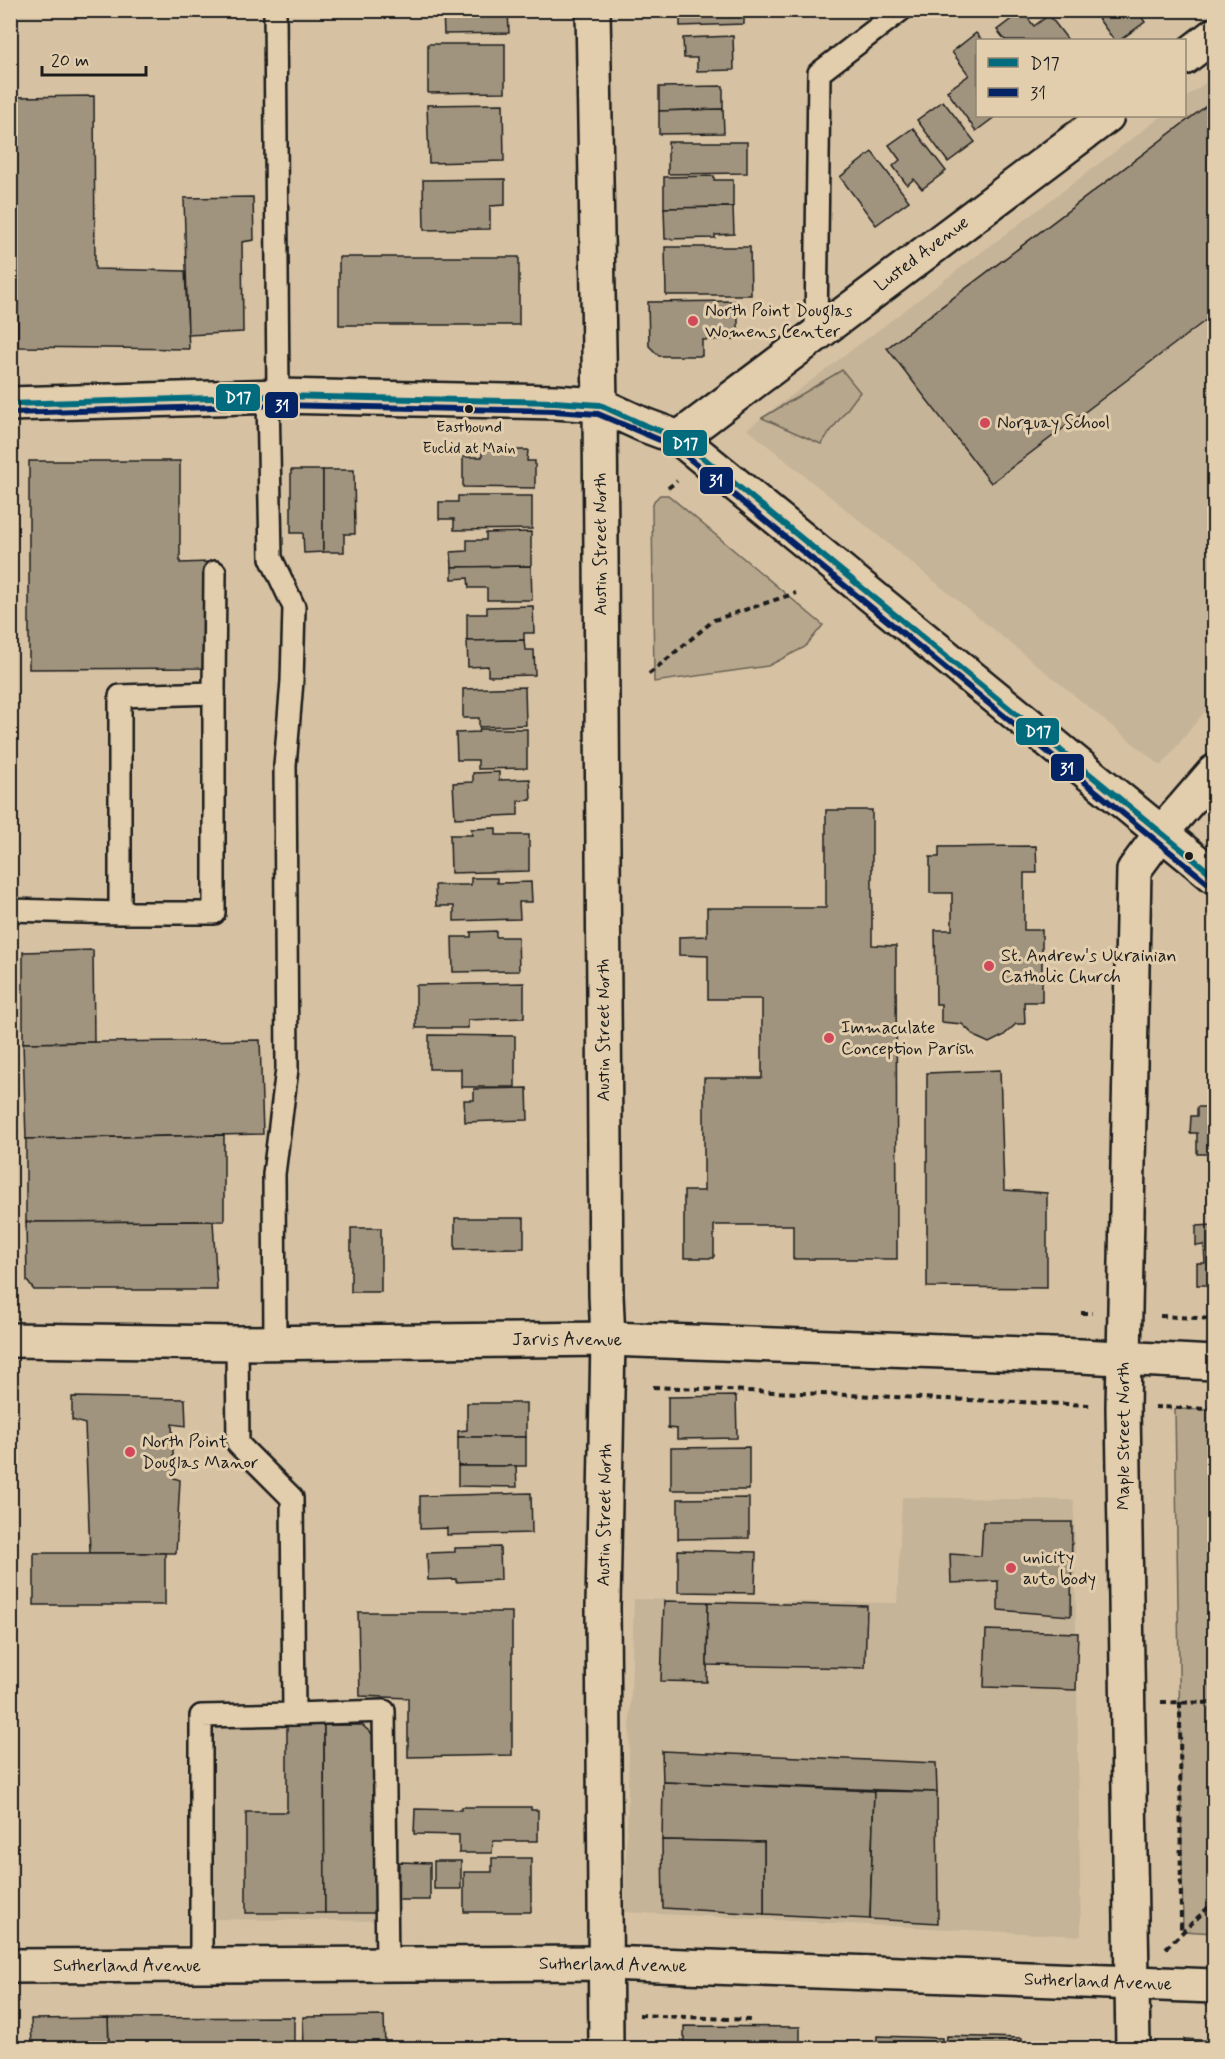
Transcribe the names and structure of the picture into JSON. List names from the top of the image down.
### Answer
{
  "streets": {
    "street": [
      "Lusted Avenue",
      "Austin Street North",
      "Jarvis Avenue",
      "Maple Street North",
      "Sutherland Avenue"
    ]
  },
  "crossings": [
    ["Austin Street North", "Jarvis Avenue"],
    ["Austin Street North", "Sutherland Avenue"],
    ["Jarvis Avenue", "Maple Street North"],
    ["Maple Street North", "Sutherland Avenue"]
  ],
  "places": [
    "North Point Douglas Womens Center",
    "Eastbound Euclid at Main",
    "Norquay School",
    "St. Andrew's Ukrainian Catholic Church",
    "Immaculate Conception Parish",
    "North Point Douglas Manor",
    "unicity auto body"
  ],
  "lines": ["transit line D17", "transit line 31"],
  "legend": ["D17", "31"],
  "scale_bar": "20 m"
}
